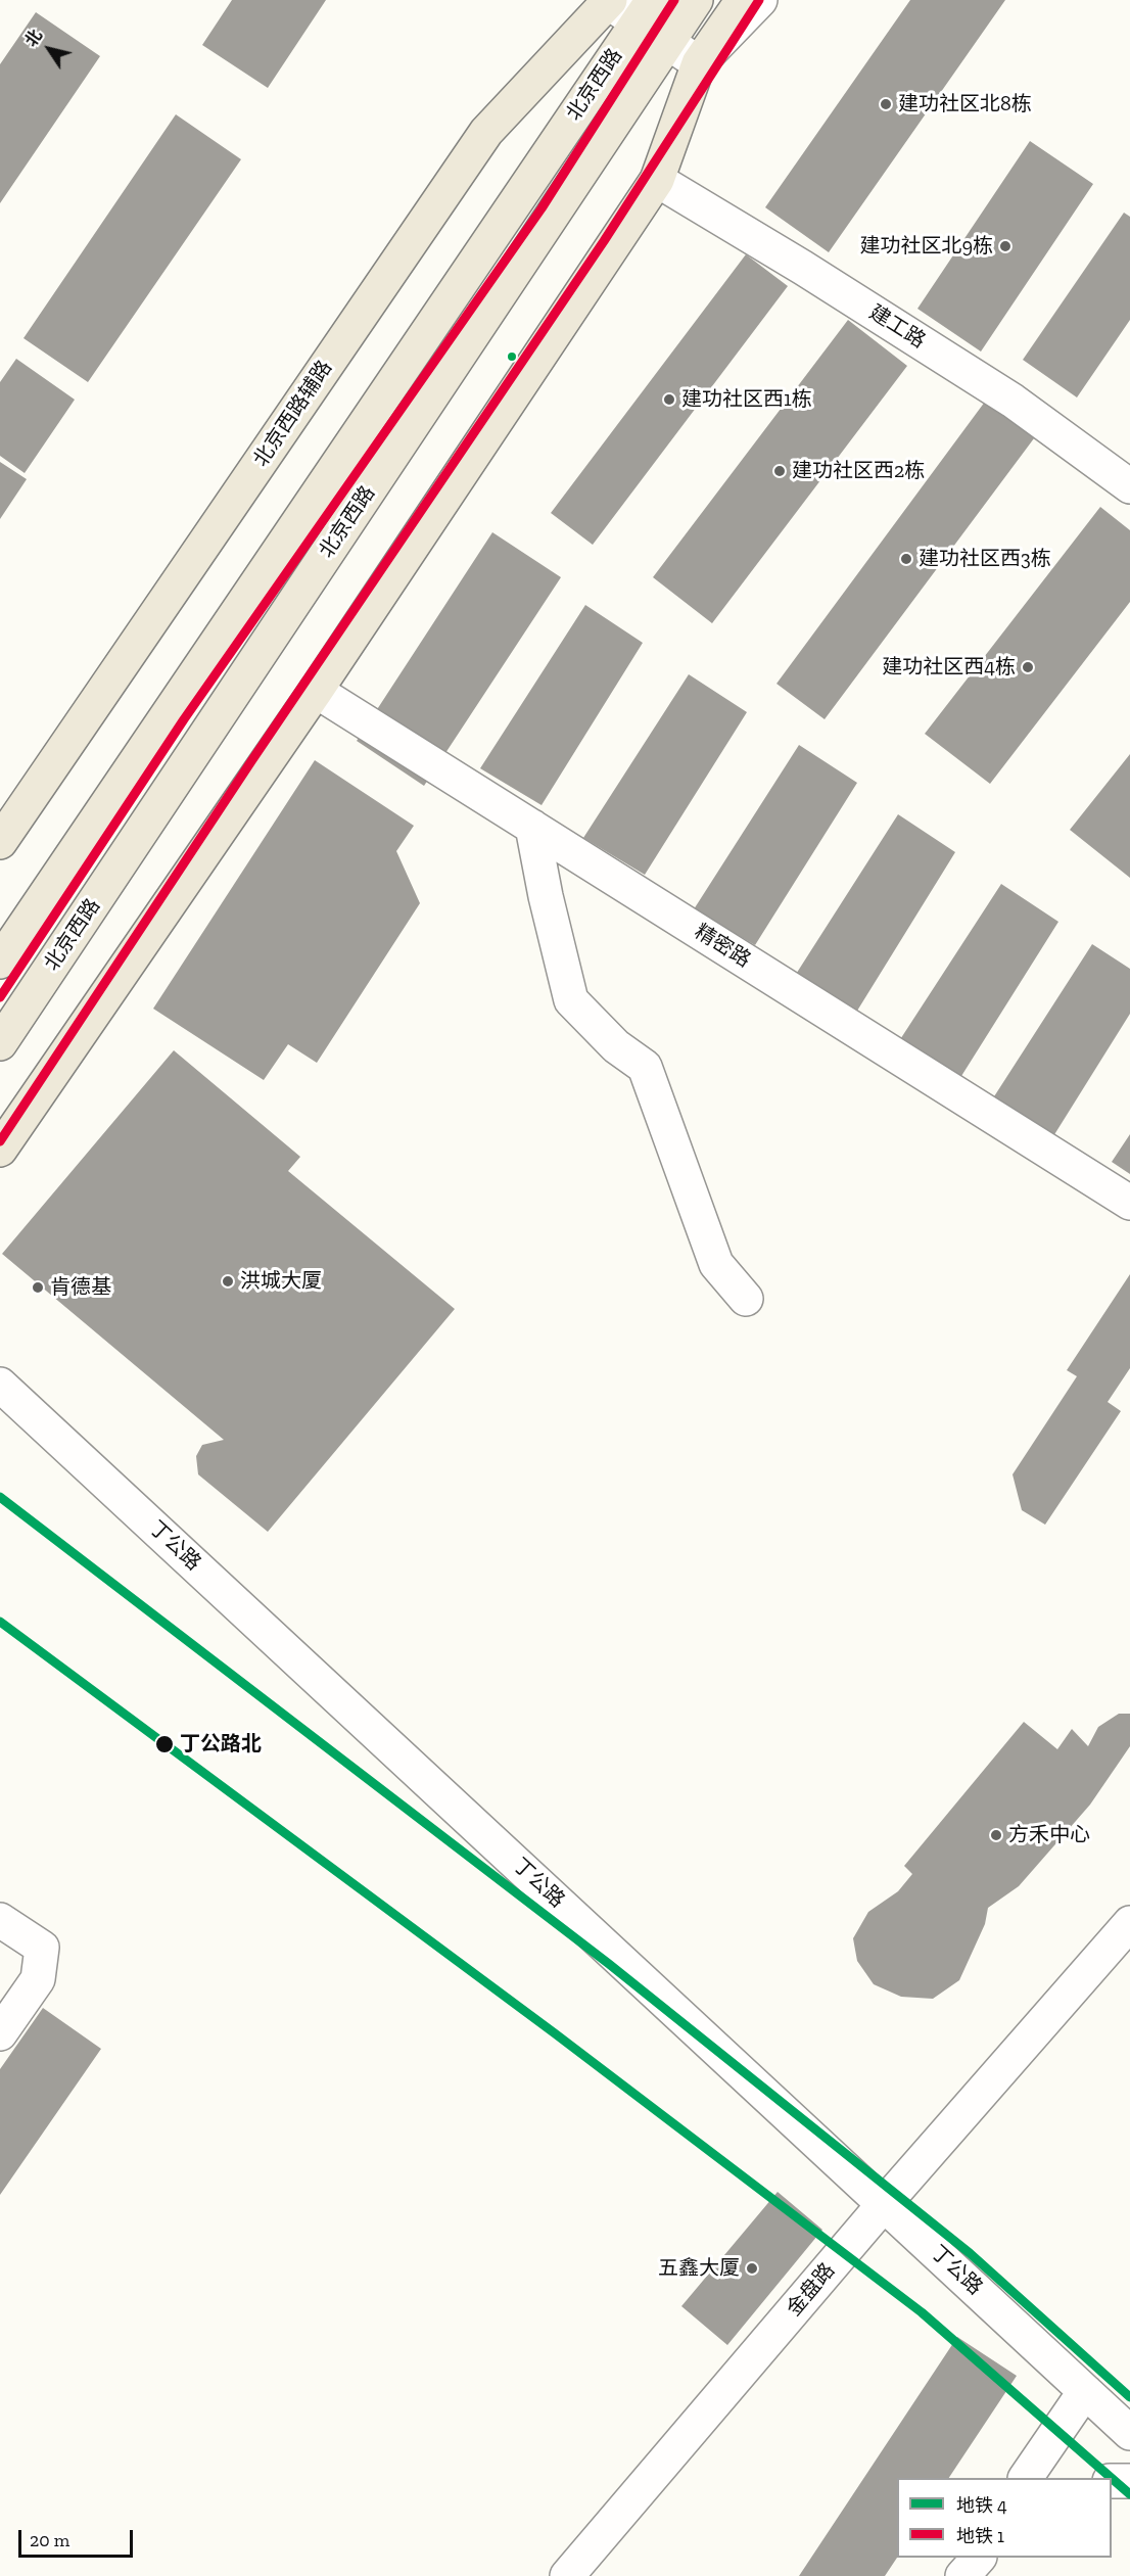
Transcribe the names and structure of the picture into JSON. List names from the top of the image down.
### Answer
{
  "streets": {
    "main road": ["北京西路", "北京西路辅路"],
    "street": [
      "建工路",
      "精密路",
      "丁公路",
      "金盘路"
    ]
  },
  "crossings": [
    ["丁公路", "金盘路"]
  ],
  "places": [
    "建功社区北8栋",
    "建功社区北9栋",
    "建功社区西1栋",
    "建功社区西2栋",
    "建功社区西3栋",
    "建功社区西4栋",
    "洪城大厦",
    "肯德基",
    "丁公路北",
    "方禾中心",
    "五鑫大厦"
  ],
  "lines": ["metro line 1", "metro line 4"],
  "legend": ["地铁 4", "地铁 1"],
  "scale_bar": "20 m",
  "north": "top left"
}
